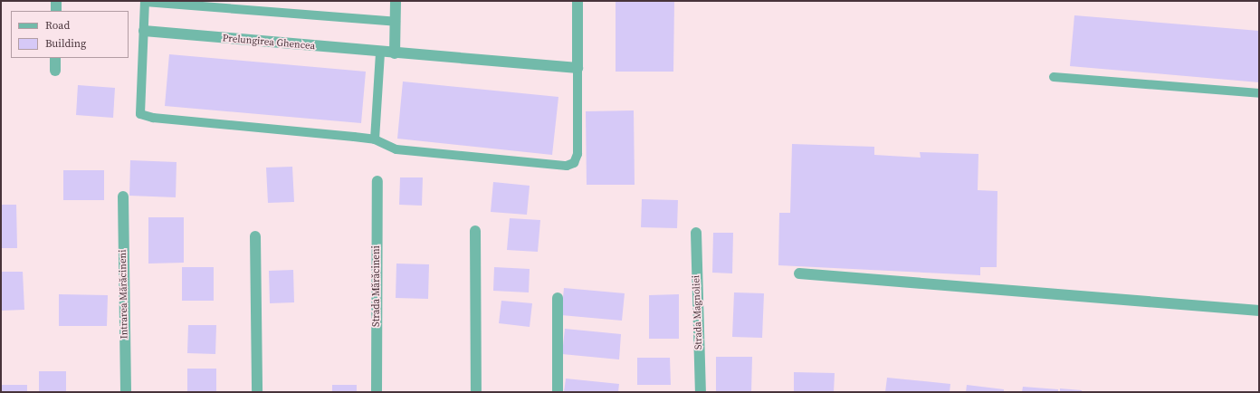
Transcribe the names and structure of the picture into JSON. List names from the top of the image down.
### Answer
{
  "streets": {
    "street": [
      "Prelungirea Ghencea",
      "Strada Mărăcineni",
      "Intrarea Mărăcineni",
      "Strada Magnoliei"
    ]
  },
  "legend": ["Road", "Building"]
}
